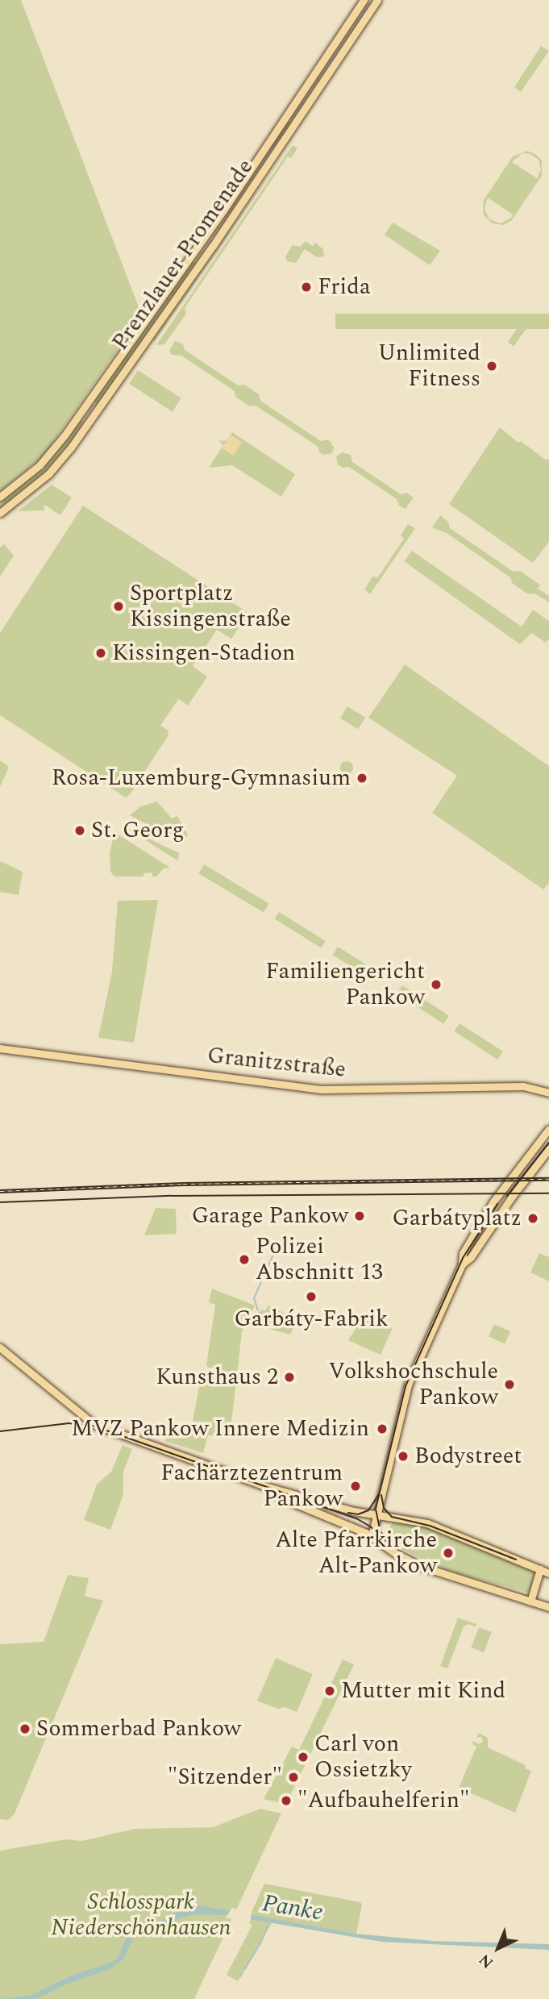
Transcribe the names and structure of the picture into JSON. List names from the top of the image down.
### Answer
{
  "streets": {
    "main road": ["Prenzlauer Promenade", "Granitzstraße"]
  },
  "water": ["Panke"],
  "parks": ["Schlosspark Niederschönhausen"],
  "places": [
    "Frida",
    "Unlimited Fitness",
    "Sportplatz Kissingenstraße",
    "Kissingen-Stadion",
    "Rosa-Luxemburg-Gymnasium",
    "St. Georg",
    "Familiengericht Pankow",
    "Garage Pankow",
    "Garbátyplatz",
    "Polizei Abschnitt 13",
    "Garbáty-Fabrik",
    "Kunsthaus 2",
    "Volkshochschule Pankow",
    "MVZ Pankow Innere Medizin",
    "Bodystreet",
    "Fachärztezentrum Pankow",
    "Alte Pfarrkirche Alt-Pankow",
    "Mutter mit Kind",
    "Sommerbad Pankow",
    "Carl von Ossietzky",
    "\"Sitzender\"",
    "\"Aufbauhelferin\""
  ],
  "north": "bottom left"
}
